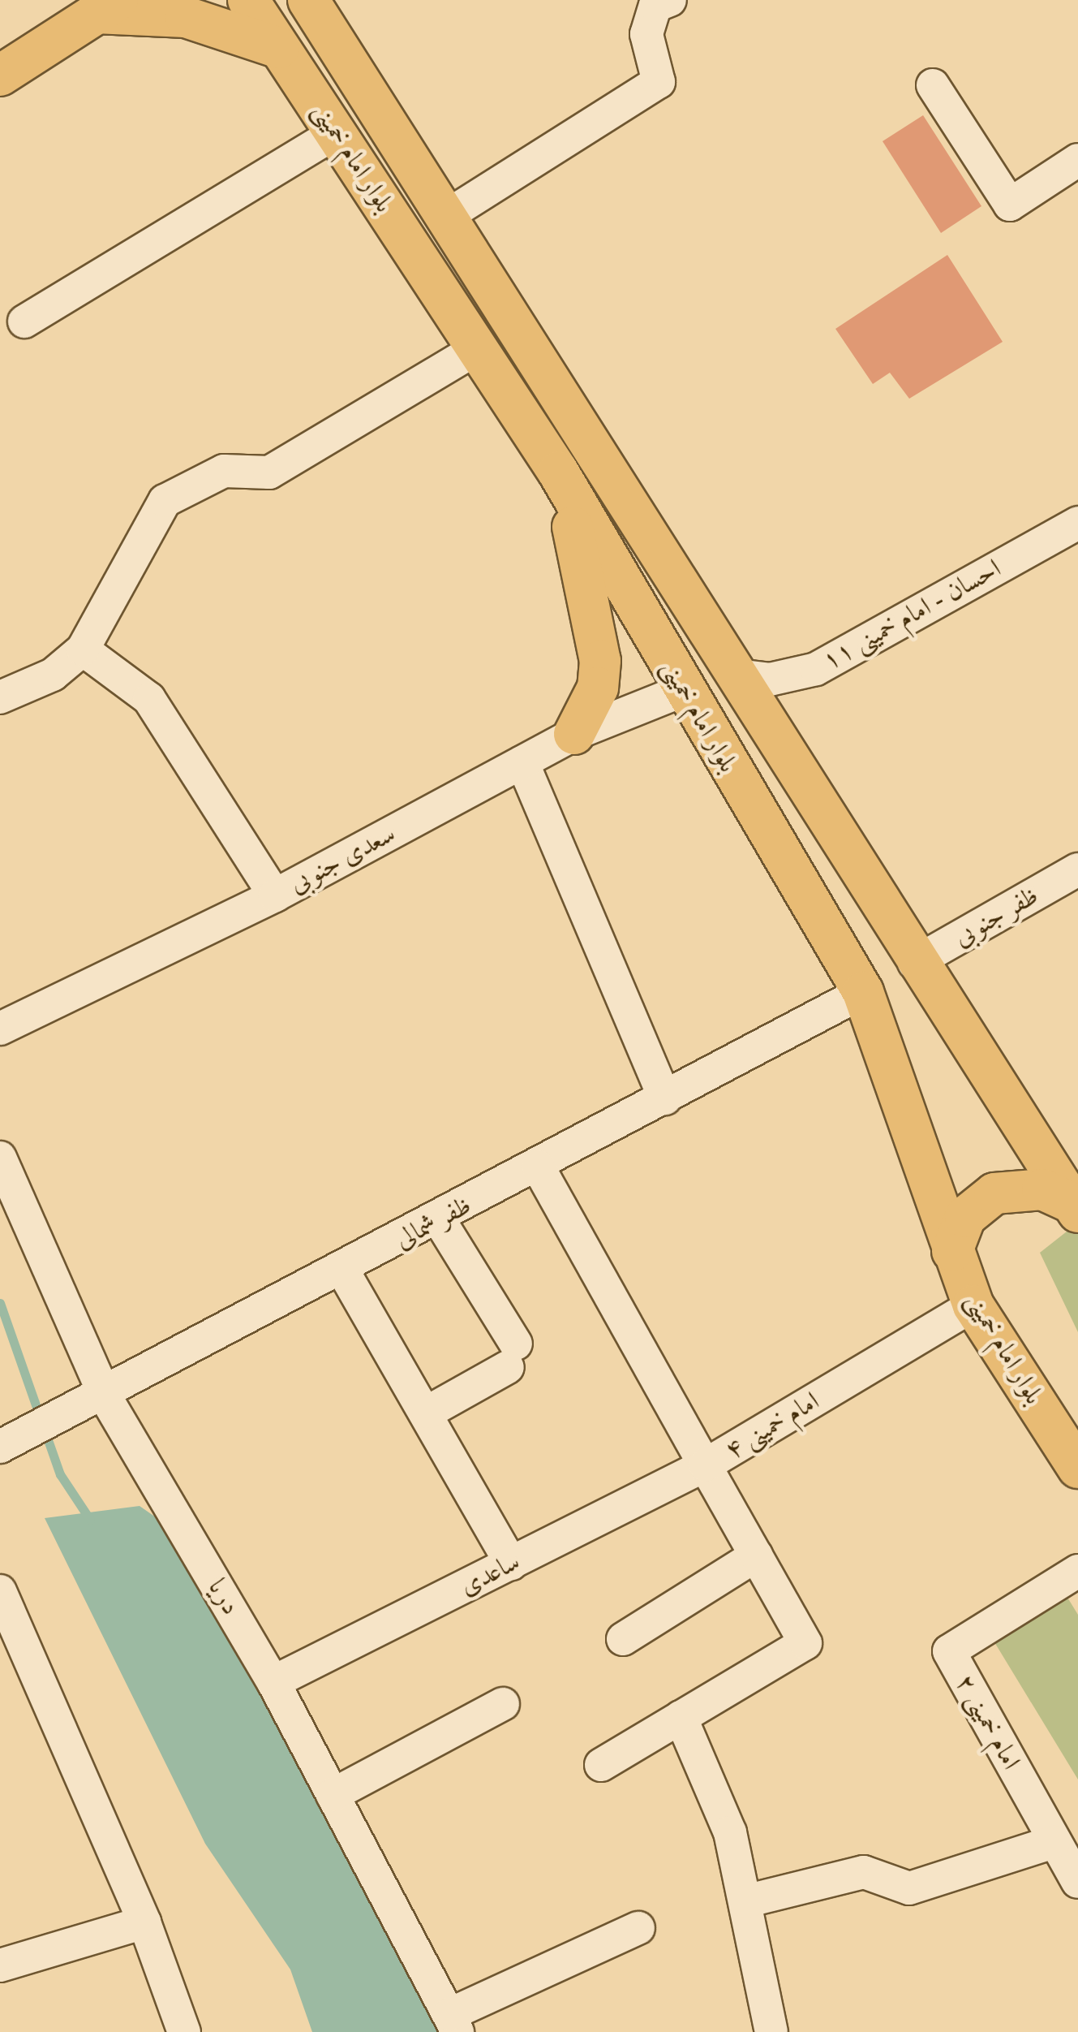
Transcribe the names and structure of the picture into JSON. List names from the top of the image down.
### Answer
{
  "streets": {
    "main road": ["بلوار امام خمینی"],
    "street": [
      "احسان - امام خمینی ۱۱",
      "سعدی جنوبی",
      "ظفر جنوبی",
      "ظفر شمالی",
      "امام خمینی ۴",
      "ساعدی",
      "دریا",
      "امام خمینی ۲"
    ]
  },
  "crossings": [
    ["بلوار امام خمینی", "احسان - امام خمینی ۱۱"],
    ["بلوار امام خمینی", "سعدی جنوبی"],
    ["بلوار امام خمینی", "ظفر جنوبی"],
    ["بلوار امام خمینی", "ظفر شمالی"],
    ["بلوار امام خمینی", "امام خمینی ۴"],
    ["ظفر شمالی", "دریا"],
    ["امام خمینی ۴", "ساعدی"],
    ["ساعدی", "دریا"]
  ]
}
